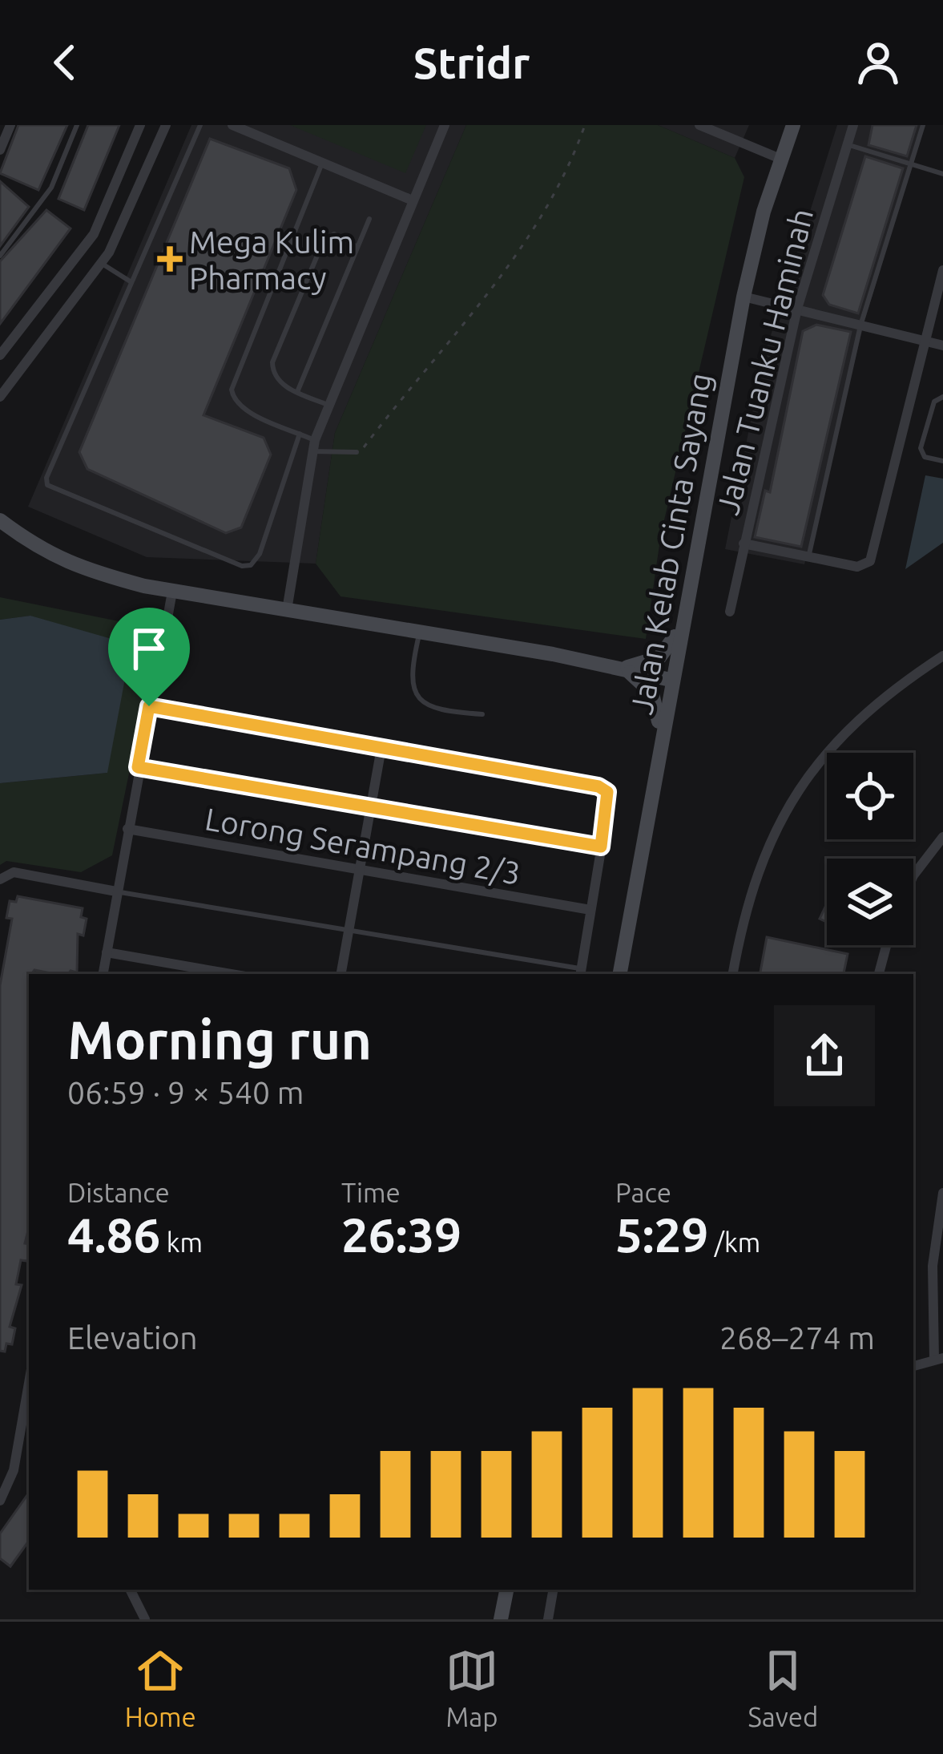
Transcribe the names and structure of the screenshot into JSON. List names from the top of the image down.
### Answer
{
  "streets": {
    "main road": ["Jalan Kelab Cinta Sayang"],
    "street": ["Jalan Tuanku Haminah", "Lorong Serampang 2/3"]
  },
  "places": {
    "health": ["Mega Kulim Pharmacy"]
  },
  "page": {
    "header": "Stridr",
    "heading": ["Morning run", "06:59 · 9 × 540 m"],
    "stats": [
      ["Distance", "4.86 km"],
      ["Time", "26:39"],
      ["Pace", "5:29 /km"]
    ],
    "chart": ["Elevation", "268–274 m"],
    "tabs": ["Home", "Map", "Saved"]
  }
}
